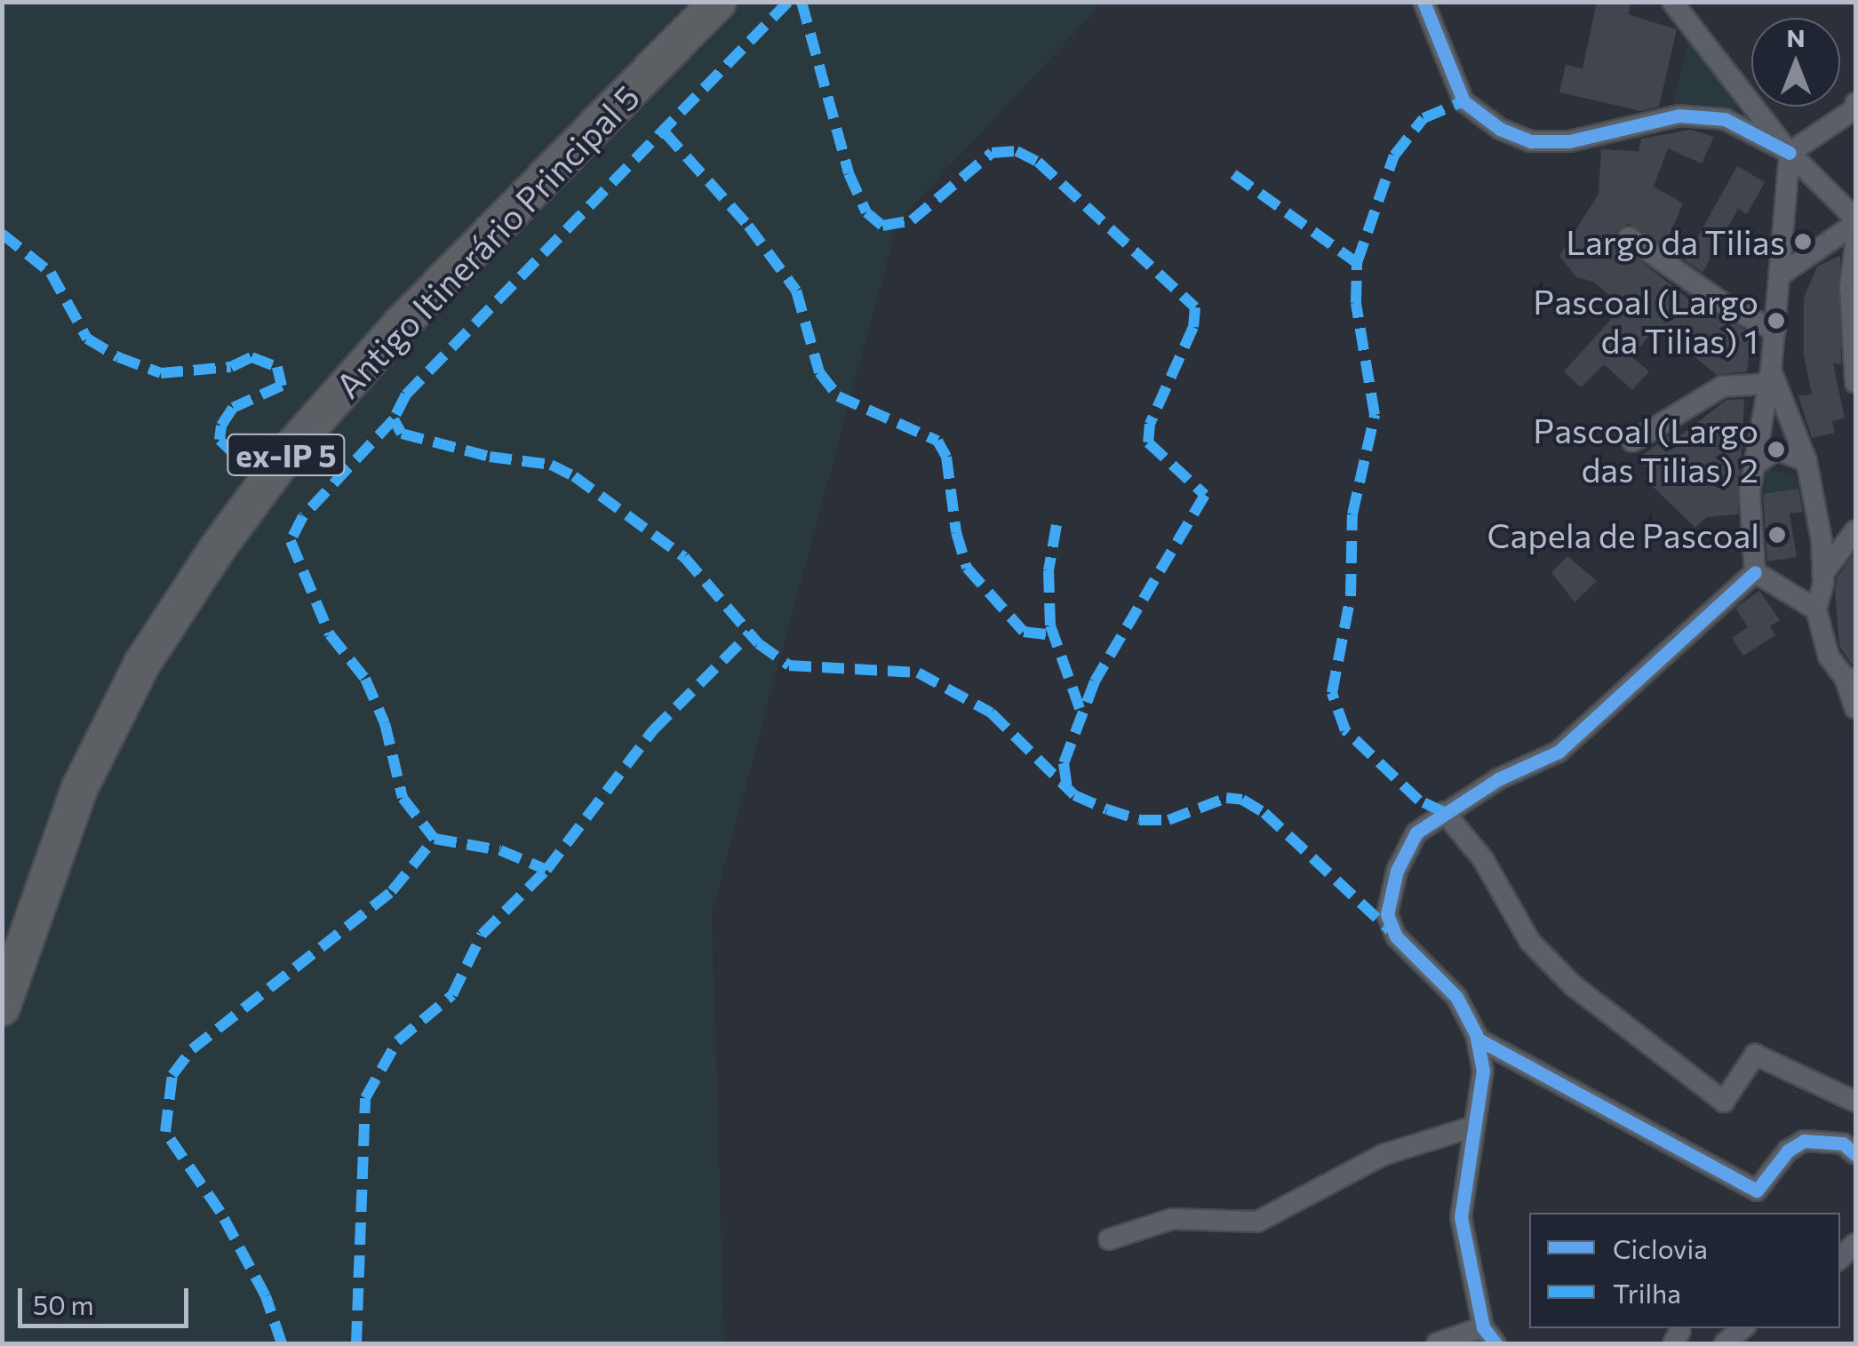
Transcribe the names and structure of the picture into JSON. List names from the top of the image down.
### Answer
{
  "streets": {
    "highway": ["Antigo Itinerário Principal 5", "ex-IP 5"]
  },
  "places": [
    "Largo da Tilias",
    "Pascoal (Largo da Tilias) 1",
    "Pascoal (Largo das Tilias) 2",
    "Capela de Pascoal"
  ],
  "legend": ["Ciclovia", "Trilha"],
  "scale_bar": "50 m",
  "north": "top"
}
